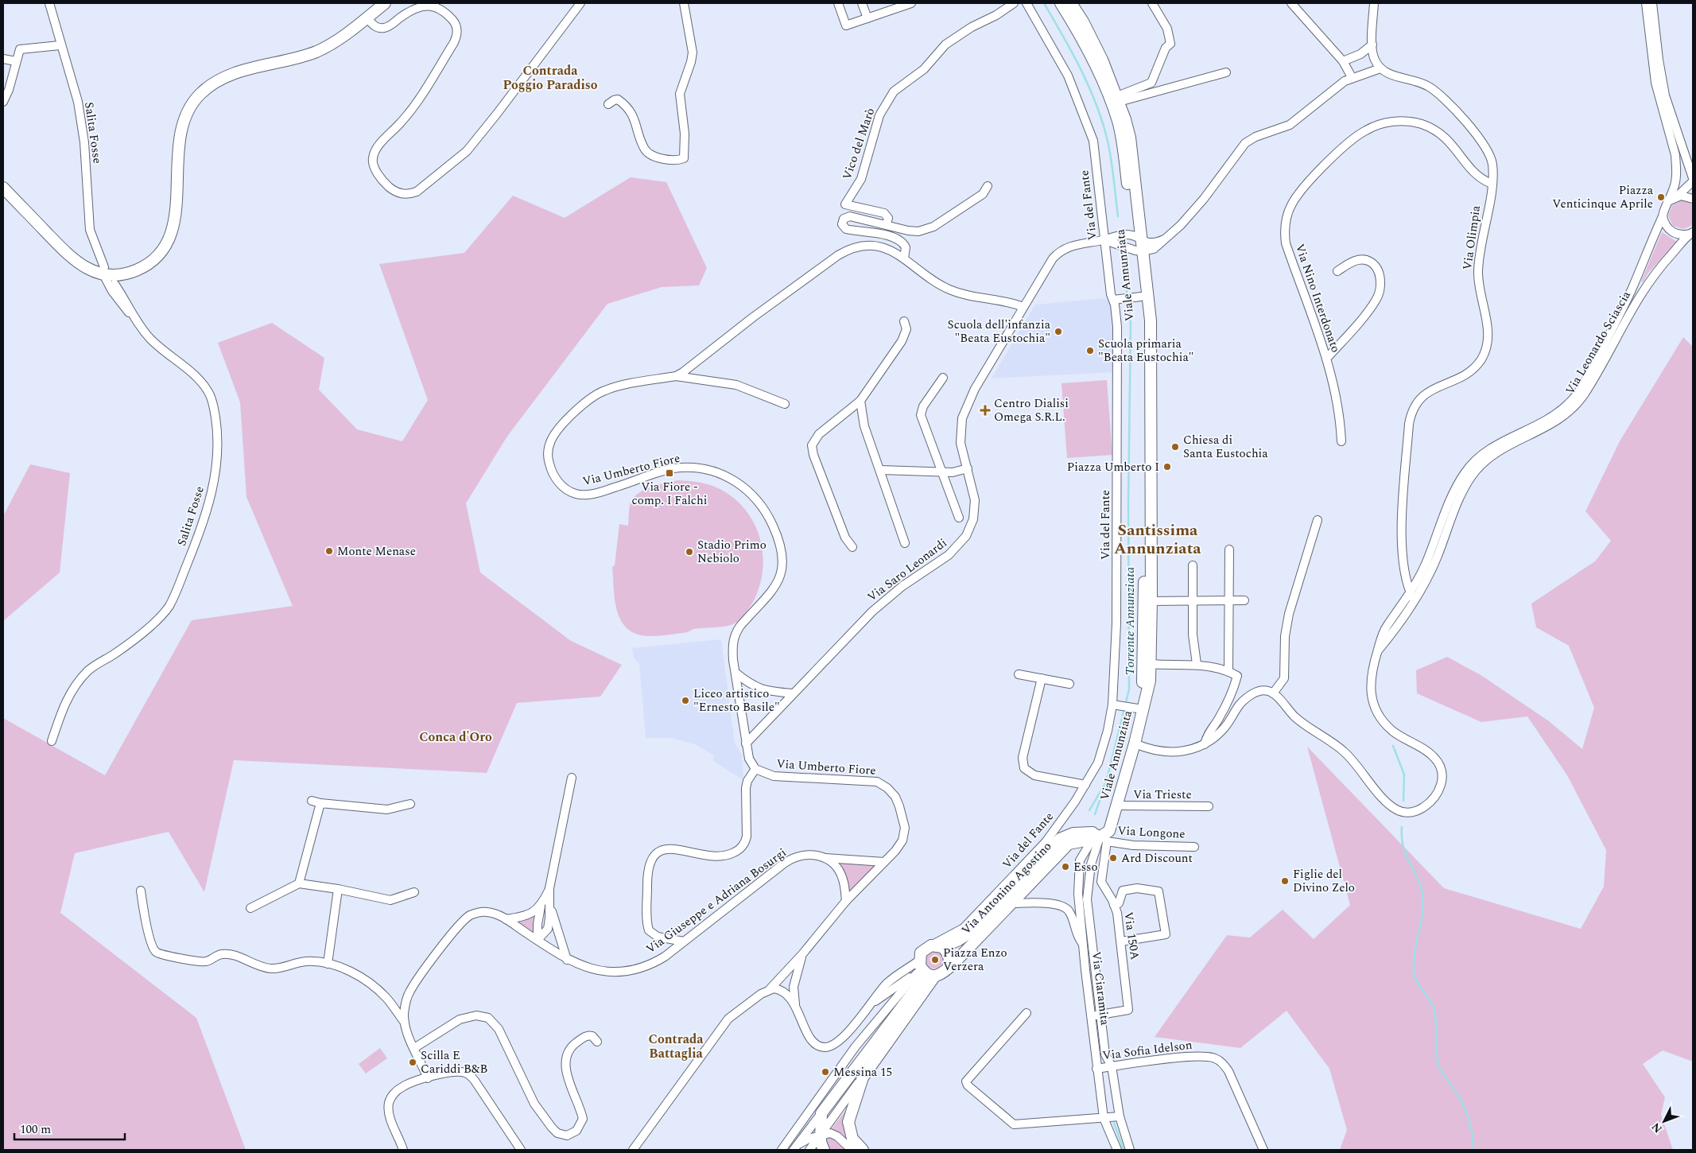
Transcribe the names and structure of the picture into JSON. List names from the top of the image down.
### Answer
{
  "streets": {
    "main road": ["Viale Annunziata", "Via Antonino Agostino"],
    "street": [
      "Salita Fosse",
      "Vico del Marò",
      "Via del Fante",
      "Via Olimpia",
      "Via Nino Interdonato",
      "Via Leonardo Sciascia",
      "Via Umberto Fiore",
      "Via Saro Leonardi",
      "Via Trieste",
      "Via Longone",
      "Via Giuseppe e Adriana Bosurgi",
      "Via 150A",
      "Via Ciaramita",
      "Via Sofia Idelson"
    ]
  },
  "crossings": [
    ["Via del Fante", "Via Saro Leonardi"],
    ["Via del Fante", "Via Antonino Agostino"],
    ["Via Olimpia", "Via Nino Interdonato"],
    ["Via Olimpia", "Via Leonardo Sciascia"],
    ["Viale Annunziata", "Via Saro Leonardi"],
    ["Viale Annunziata", "Via Trieste"],
    ["Via Umberto Fiore", "Via Saro Leonardi"],
    ["Via Umberto Fiore", "Via Giuseppe e Adriana Bosurgi"],
    ["Via Longone", "Via Antonino Agostino"],
    ["Via Longone", "Via 150A"],
    ["Via Longone", "Via Ciaramita"],
    ["Via Antonino Agostino", "Via 150A"],
    ["Via Antonino Agostino", "Via Ciaramita"],
    ["Via 150A", "Via Ciaramita"],
    ["Via Ciaramita", "Via Sofia Idelson"]
  ],
  "districts": [
    "Contrada Poggio Paradiso",
    "Santissima Annunziata",
    "Conca d'Oro",
    "Contrada Battaglia"
  ],
  "water": ["Torrente Annunziata"],
  "places": {
    "other": [
      "Piazza Venticinque Aprile",
      "Scuola dell'infanzia \"Beata Eustochia\"",
      "Scuola primaria \"Beata Eustochia\"",
      "Chiesa di Santa Eustochia",
      "Piazza Umberto I",
      "Monte Menase",
      "Stadio Primo Nebiolo",
      "Liceo artistico \"Ernesto Basile\"",
      "Ard Discount",
      "Esso",
      "Figlie del Divino Zelo",
      "Piazza Enzo Verzera",
      "Scilla E Cariddi B&B",
      "Messina 15"
    ],
    "health": ["Centro Dialisi Omega S.R.L."],
    "transit": ["Via Fiore - comp. I Falchi"]
  },
  "scale_bar": "100 m",
  "north": "bottom left"
}
